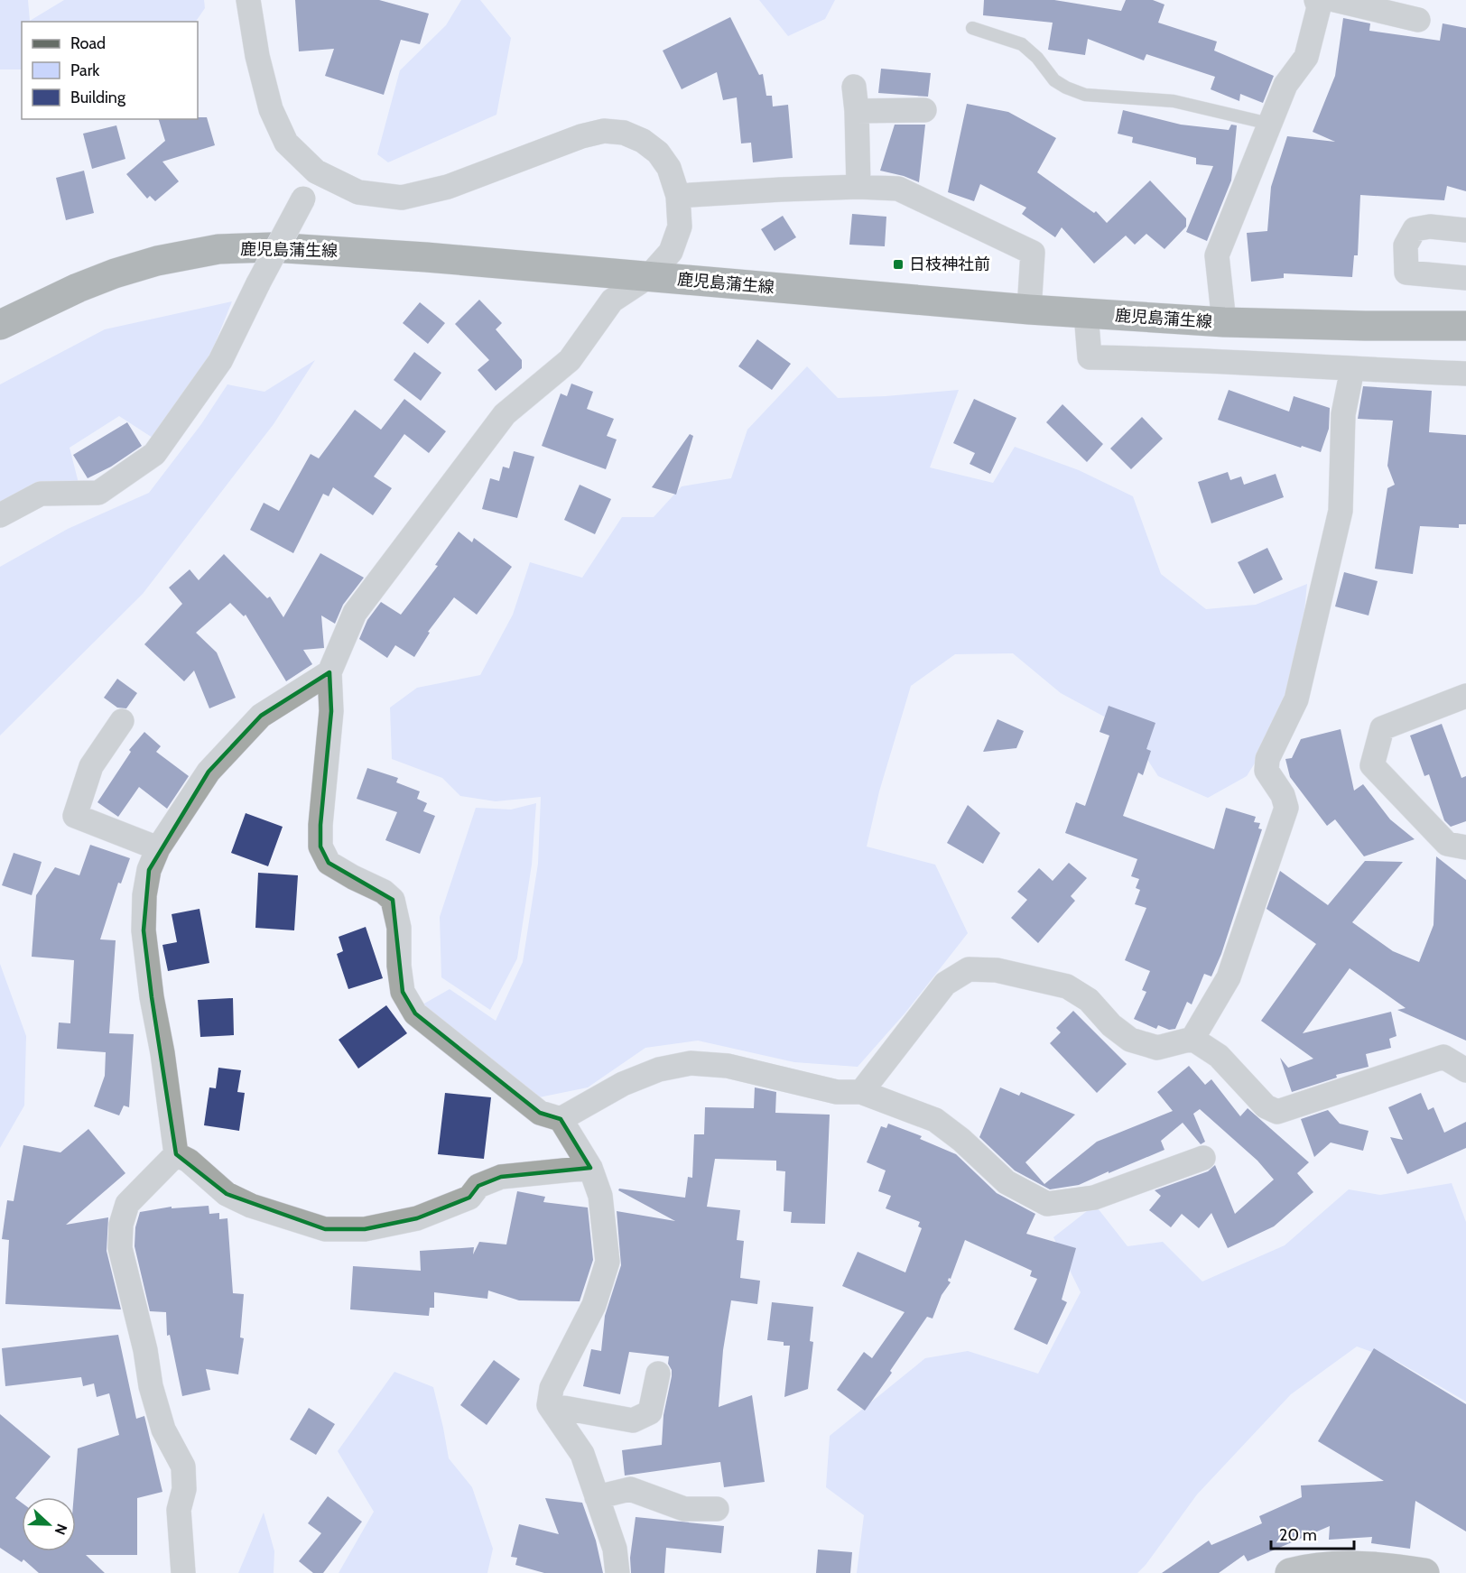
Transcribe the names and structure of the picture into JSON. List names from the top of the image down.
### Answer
{
  "streets": {
    "main road": ["鹿児島蒲生線"]
  },
  "places": {
    "transit": ["日枝神社前"]
  },
  "legend": ["Road", "Park", "Building"],
  "scale_bar": "20 m",
  "north": "right"
}
